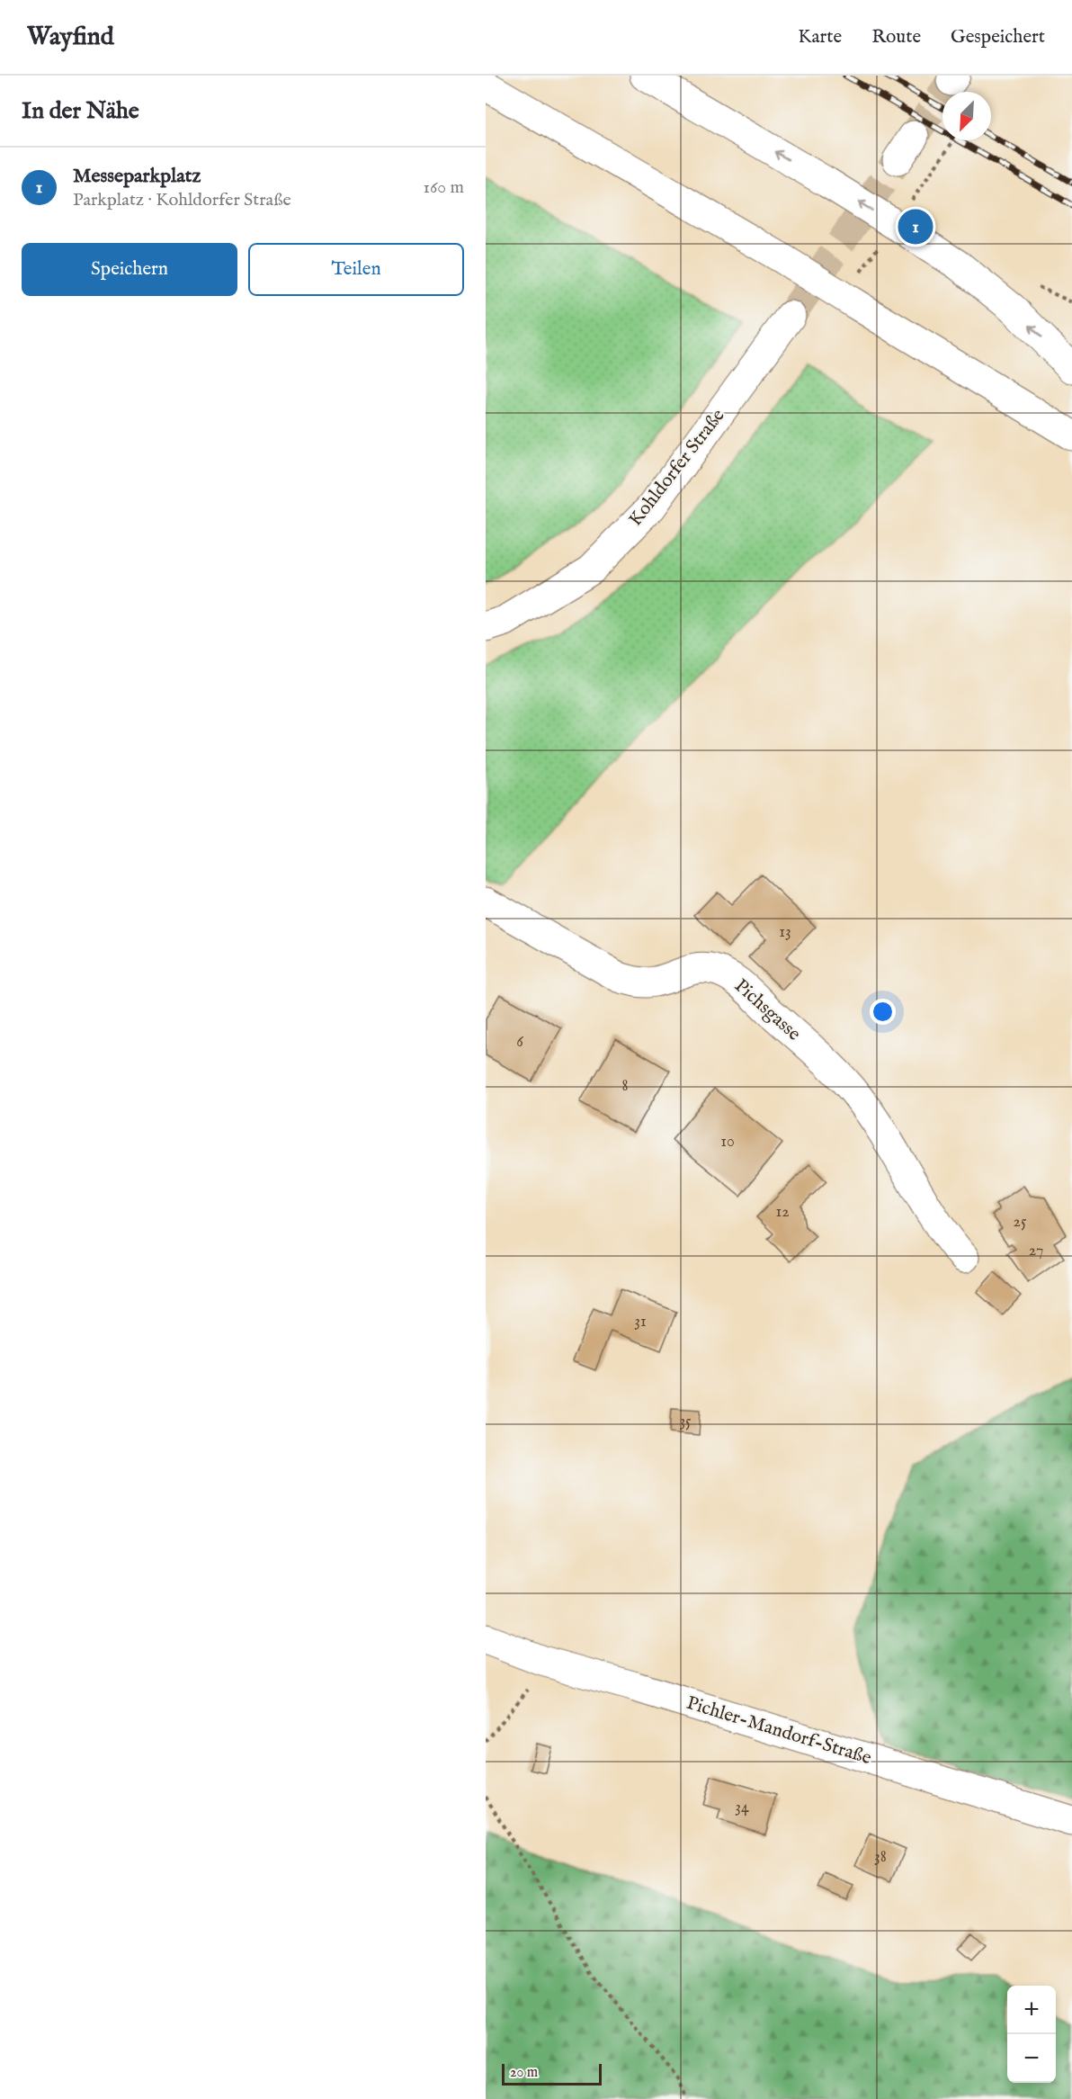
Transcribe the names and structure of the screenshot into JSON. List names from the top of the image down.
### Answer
{
  "streets": {
    "street": ["Kohldorfer Straße", "Pichsgasse", "Pichler-Mandorf-Straße"]
  },
  "house_numbers": [
    "13",
    "6",
    "8",
    "10",
    "12",
    "25",
    "27",
    "31",
    "35",
    "34",
    "38"
  ],
  "scale_bar": "20 m",
  "north": "bottom left",
  "page": {
    "header": "Wayfind",
    "nav": ["Karte", "Route", "Gespeichert"],
    "heading": "In der Nähe",
    "list": [
      {
        "mark": "1",
        "name": "Messeparkplatz",
        "note": "Parkplatz · Kohldorfer Straße",
        "value": "160 m"
      }
    ],
    "pins": "1",
    "buttons": ["Speichern", "Teilen"],
    "map_buttons": ["+", "−"],
    "scale": "20 m"
  }
}
